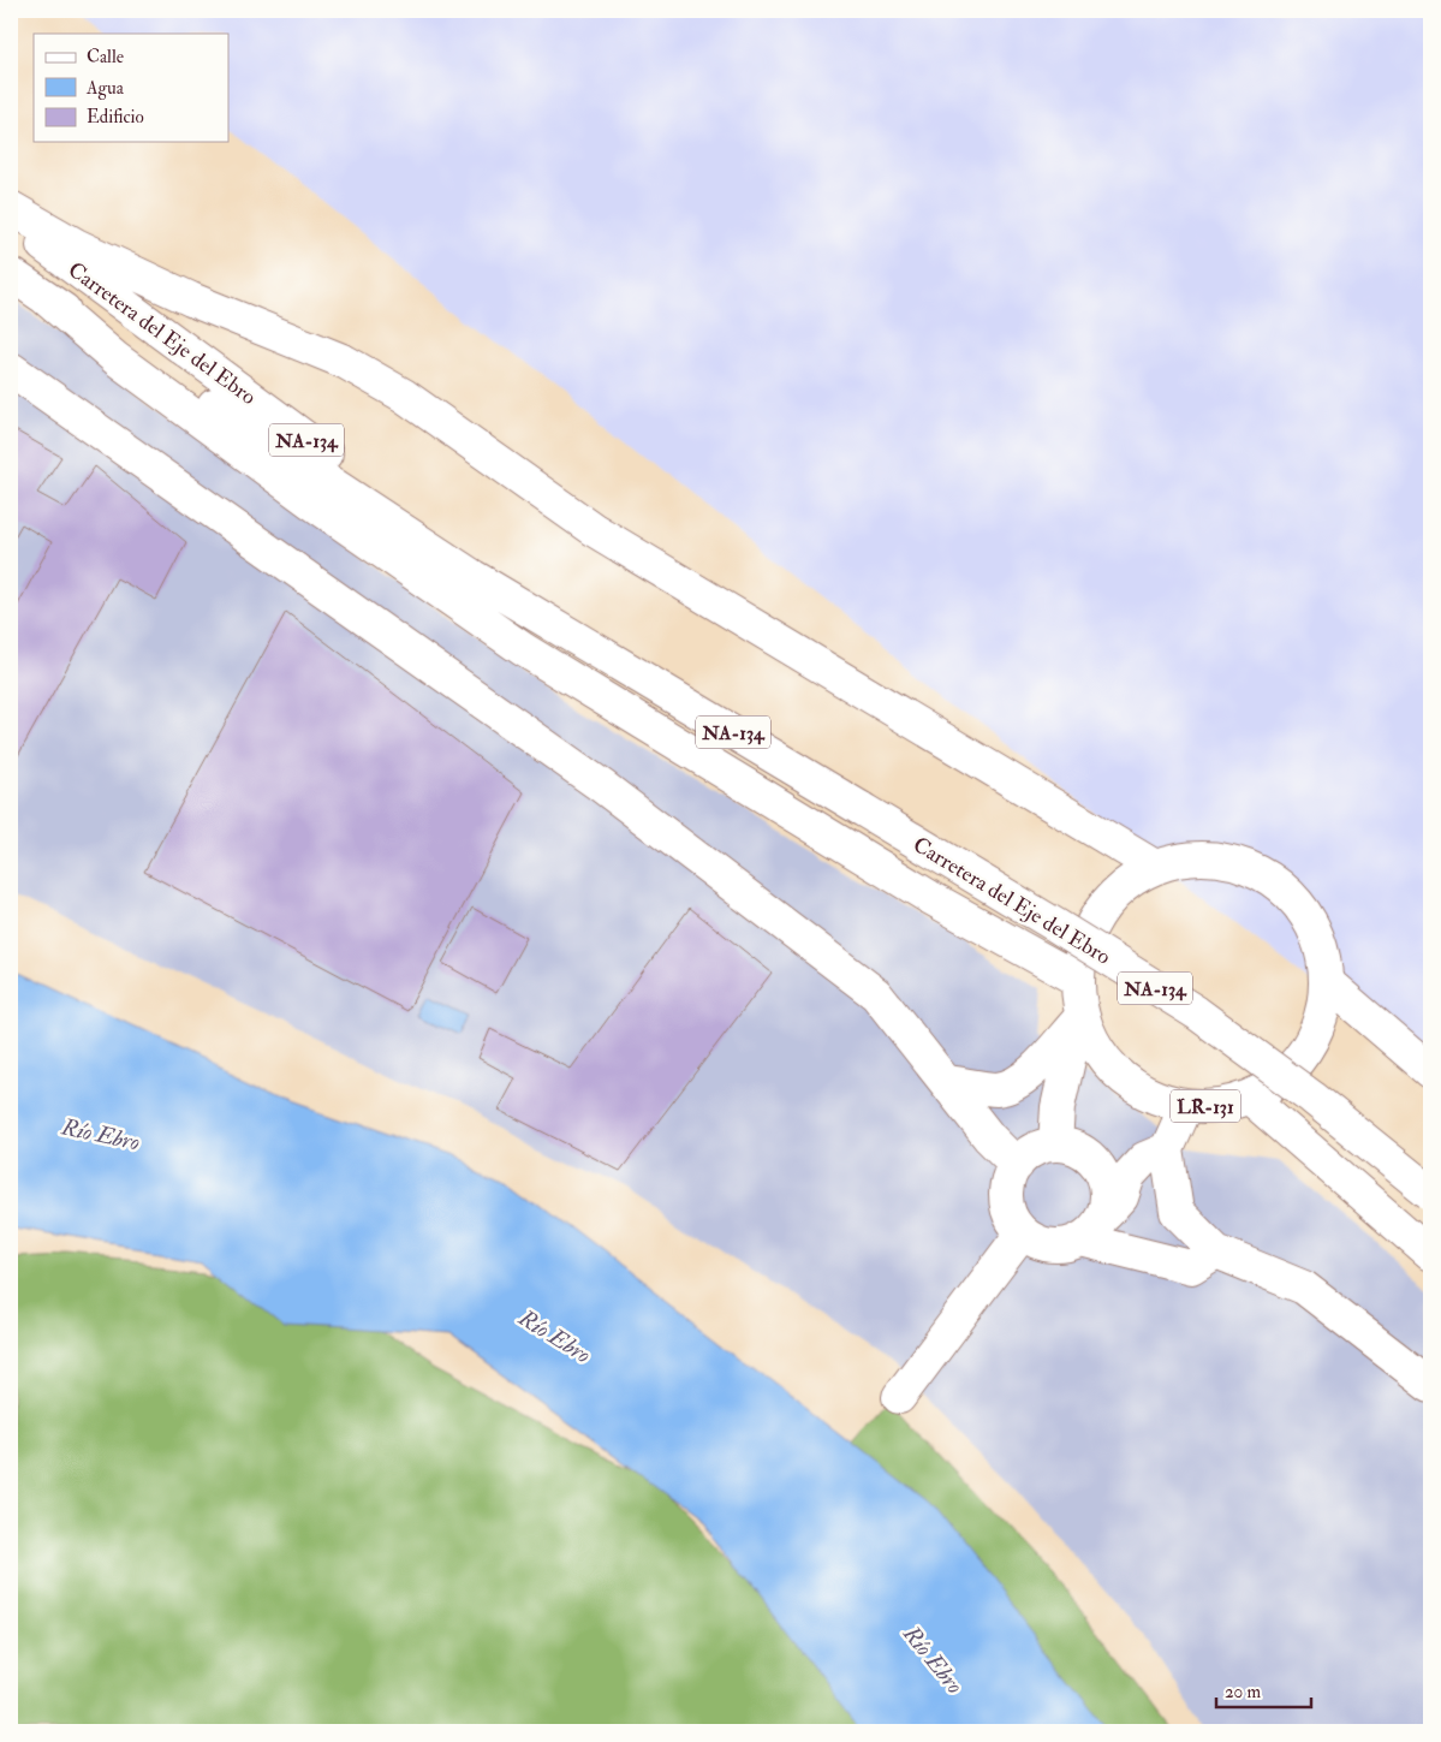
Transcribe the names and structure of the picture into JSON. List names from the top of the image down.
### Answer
{
  "streets": {
    "main road": ["Carretera del Eje del Ebro", "NA-134", "LR-131"]
  },
  "water": ["Río Ebro"],
  "legend": ["Calle", "Agua", "Edificio"],
  "scale_bar": "20 m"
}
